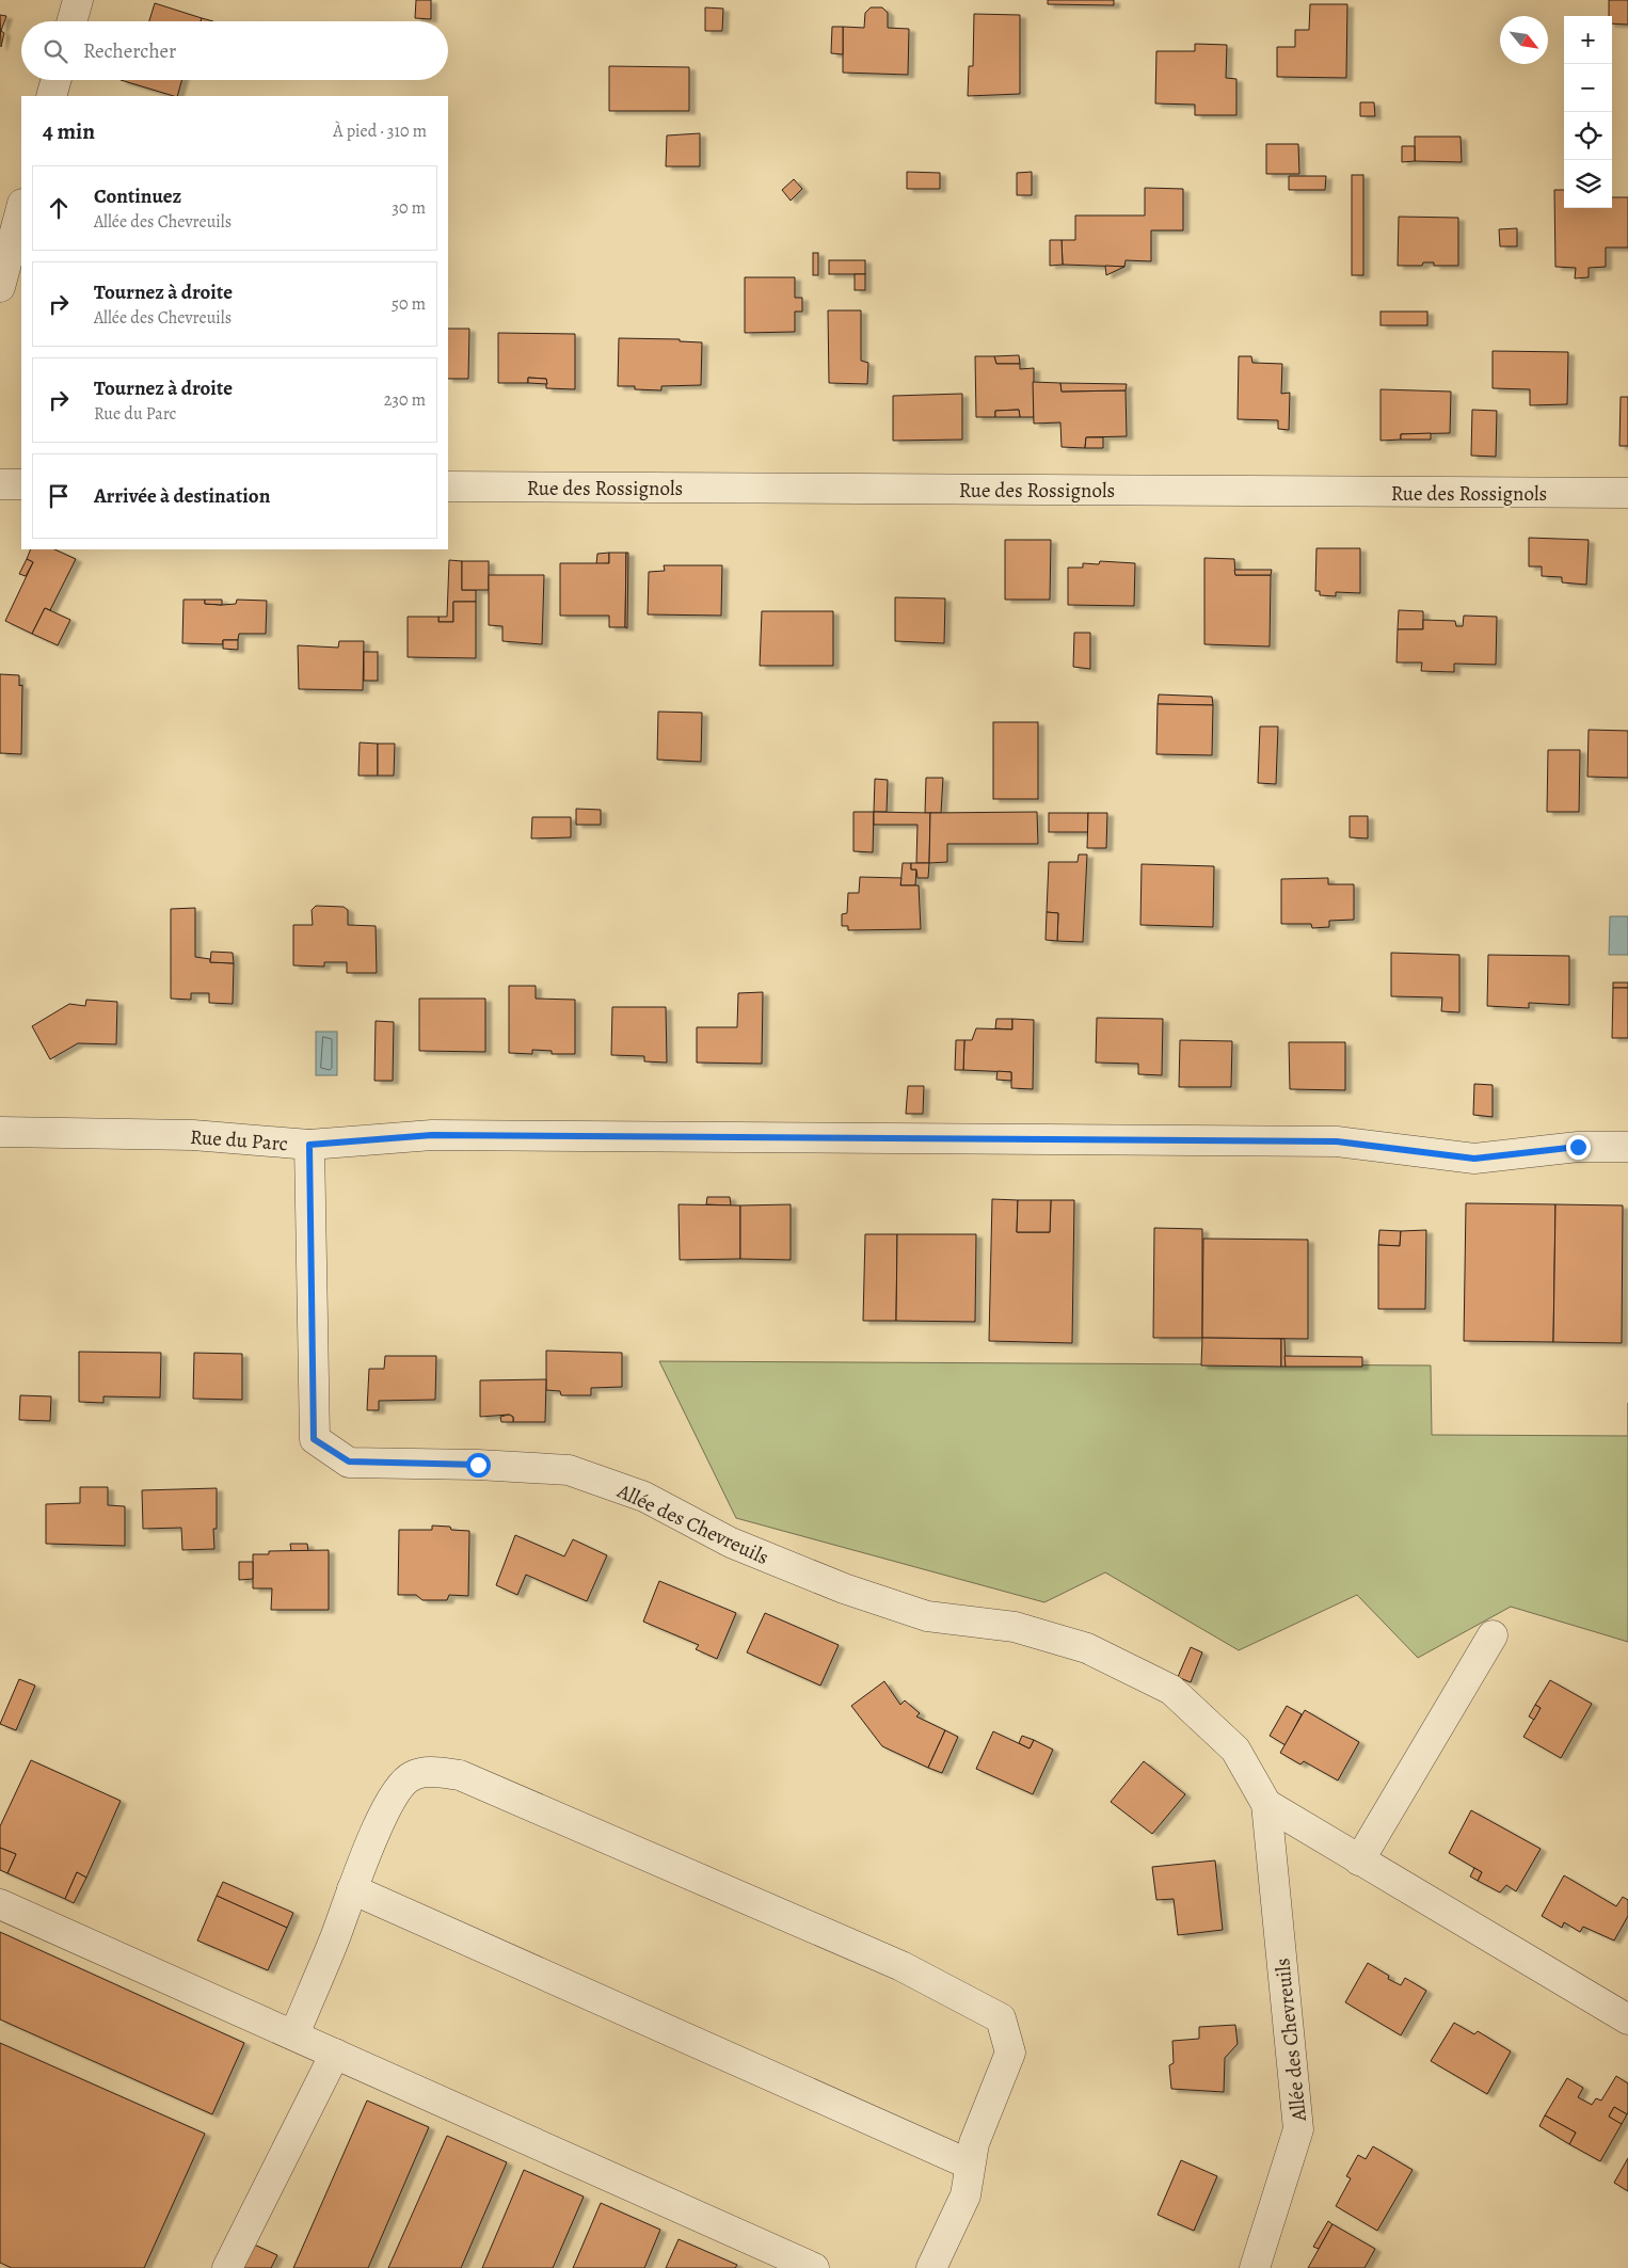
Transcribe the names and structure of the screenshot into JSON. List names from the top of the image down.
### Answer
{
  "streets": {
    "street": ["Rue des Rossignols", "Rue du Parc", "Allée des Chevreuils"]
  },
  "crossings": [
    ["Rue du Parc", "Allée des Chevreuils"]
  ],
  "north": "bottom right",
  "page": {
    "map_buttons": ["+", "−"],
    "search": "Rechercher",
    "heading": ["4 min", "À pied · 310 m"],
    "list": [
      ["Continuez", "Allée des Chevreuils", "30 m"],
      ["Tournez à droite", "Allée des Chevreuils", "50 m"],
      ["Tournez à droite", "Rue du Parc", "230 m"],
      "Arrivée à destination"
    ]
  }
}
